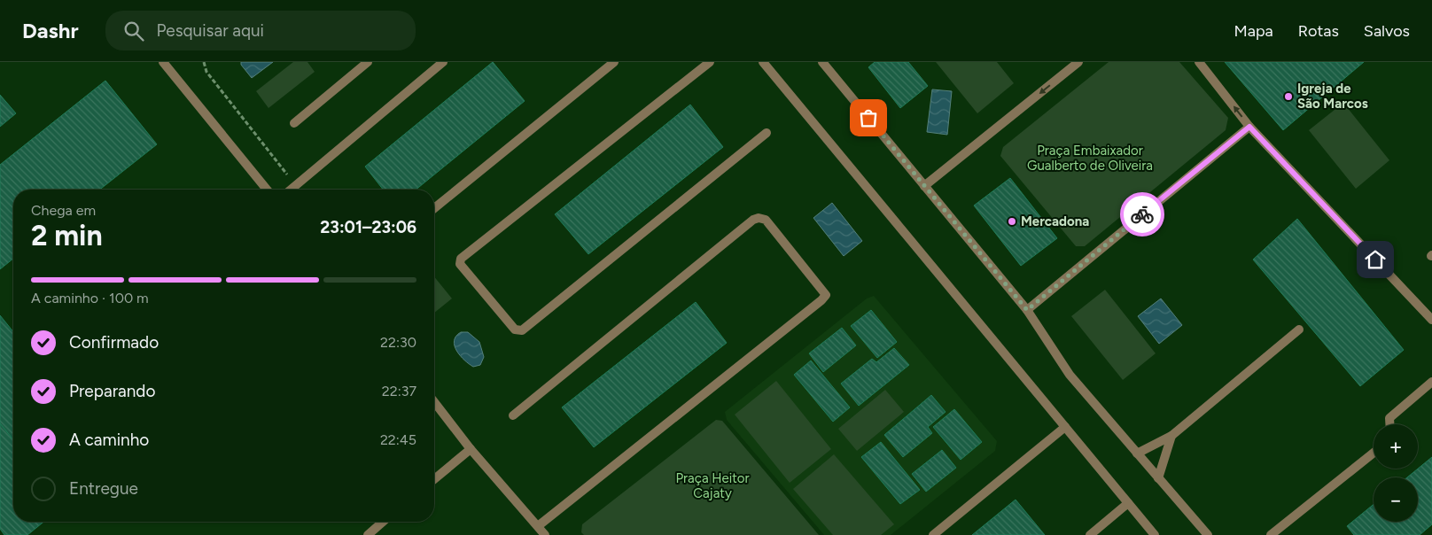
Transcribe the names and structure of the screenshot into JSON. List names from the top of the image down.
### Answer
{
  "parks": ["Praça Embaixador Gualberto de Oliveira", "Praça Heitor Cajaty"],
  "places": ["Igreja de São Marcos", "Mercadona"],
  "page": {
    "header": "Dashr",
    "search": "Pesquisar aqui",
    "nav": ["Mapa", "Rotas", "Salvos"],
    "heading": ["2 min", "Chega em", "23:01–23:06"],
    "bar": "A caminho · 100 m",
    "list": [
      ["Confirmado", "22:30"],
      ["Preparando", "22:37"],
      ["A caminho", "22:45"],
      "Entregue"
    ],
    "map_buttons": ["+", "−"]
  }
}
